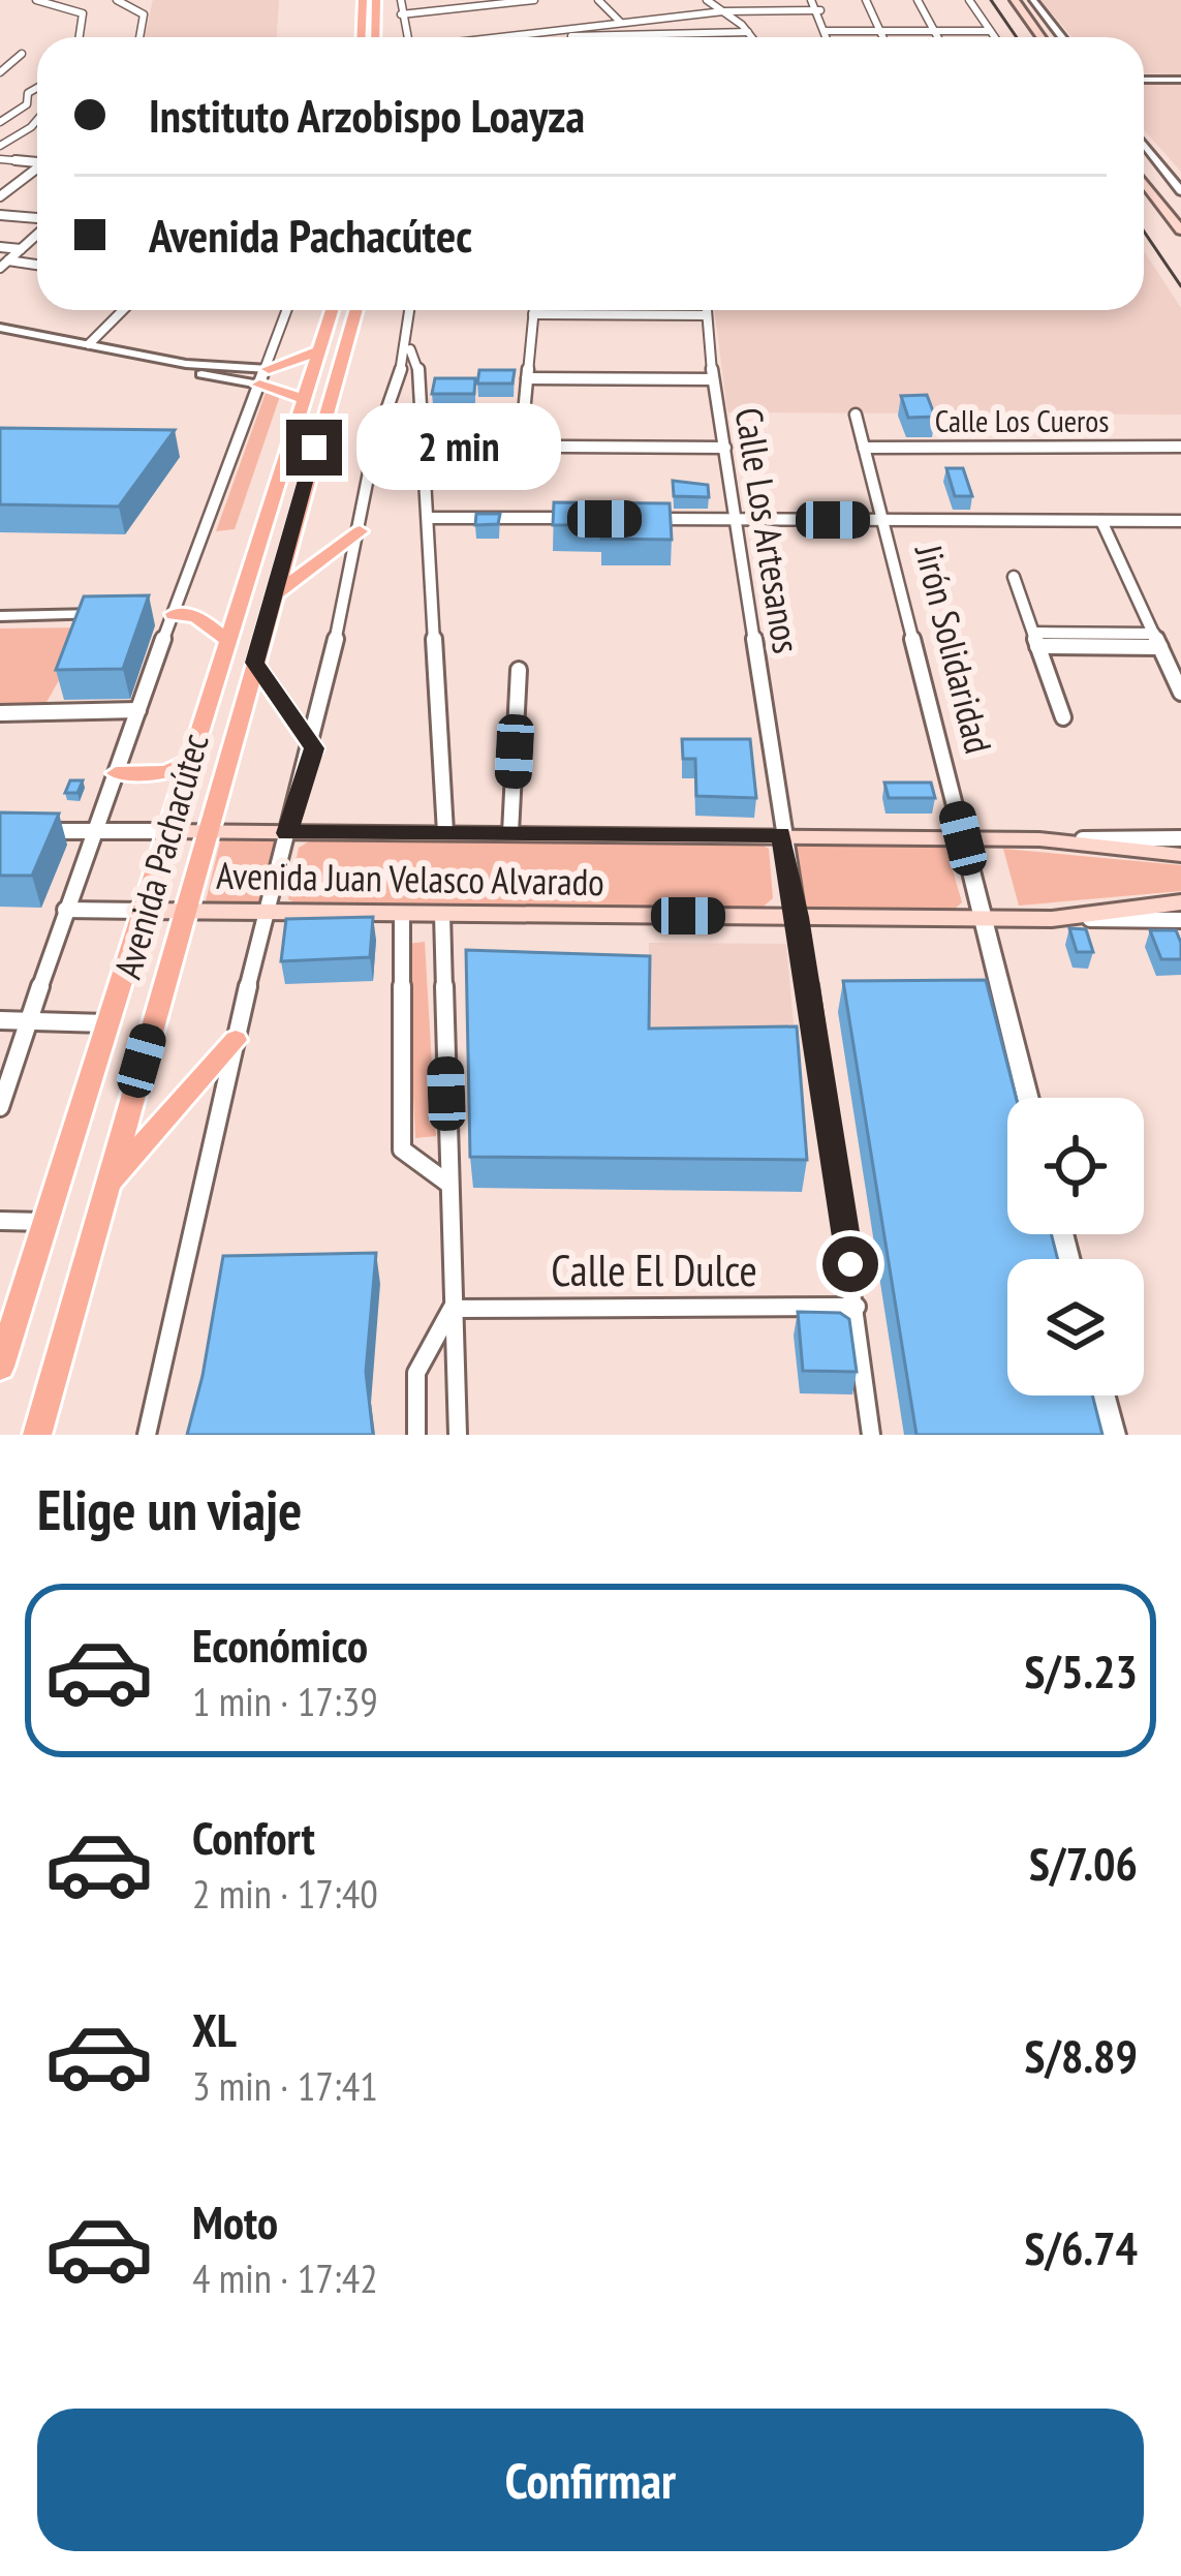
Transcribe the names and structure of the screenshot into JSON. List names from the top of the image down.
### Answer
{
  "streets": {
    "main road": ["Avenida Pachacútec", "Avenida Juan Velasco Alvarado"],
    "street": [
      "Calle Los Cueros",
      "Calle Los Artesanos",
      "Jirón Solidaridad",
      "Calle El Dulce"
    ]
  },
  "crossings": [
    ["Calle Los Cueros", "Jirón Solidaridad"],
    ["Calle Los Artesanos", "Avenida Juan Velasco Alvarado"],
    ["Calle Los Artesanos", "Calle El Dulce"],
    ["Jirón Solidaridad", "Avenida Juan Velasco Alvarado"],
    ["Avenida Pachacútec", "Avenida Juan Velasco Alvarado"]
  ],
  "page": {
    "banner": ["Instituto Arzobispo Loayza", "Avenida Pachacútec"],
    "bubble": "2 min",
    "heading": "Elige un viaje",
    "list": [
      {
        "name": "Económico",
        "note": "1 min · 17:39",
        "value": "S/5.23"
      },
      {
        "name": "Confort",
        "note": "2 min · 17:40",
        "value": "S/7.06"
      },
      {
        "name": "XL",
        "note": "3 min · 17:41",
        "value": "S/8.89"
      },
      {
        "name": "Moto",
        "note": "4 min · 17:42",
        "value": "S/6.74"
      }
    ],
    "buttons": "Confirmar"
  }
}
